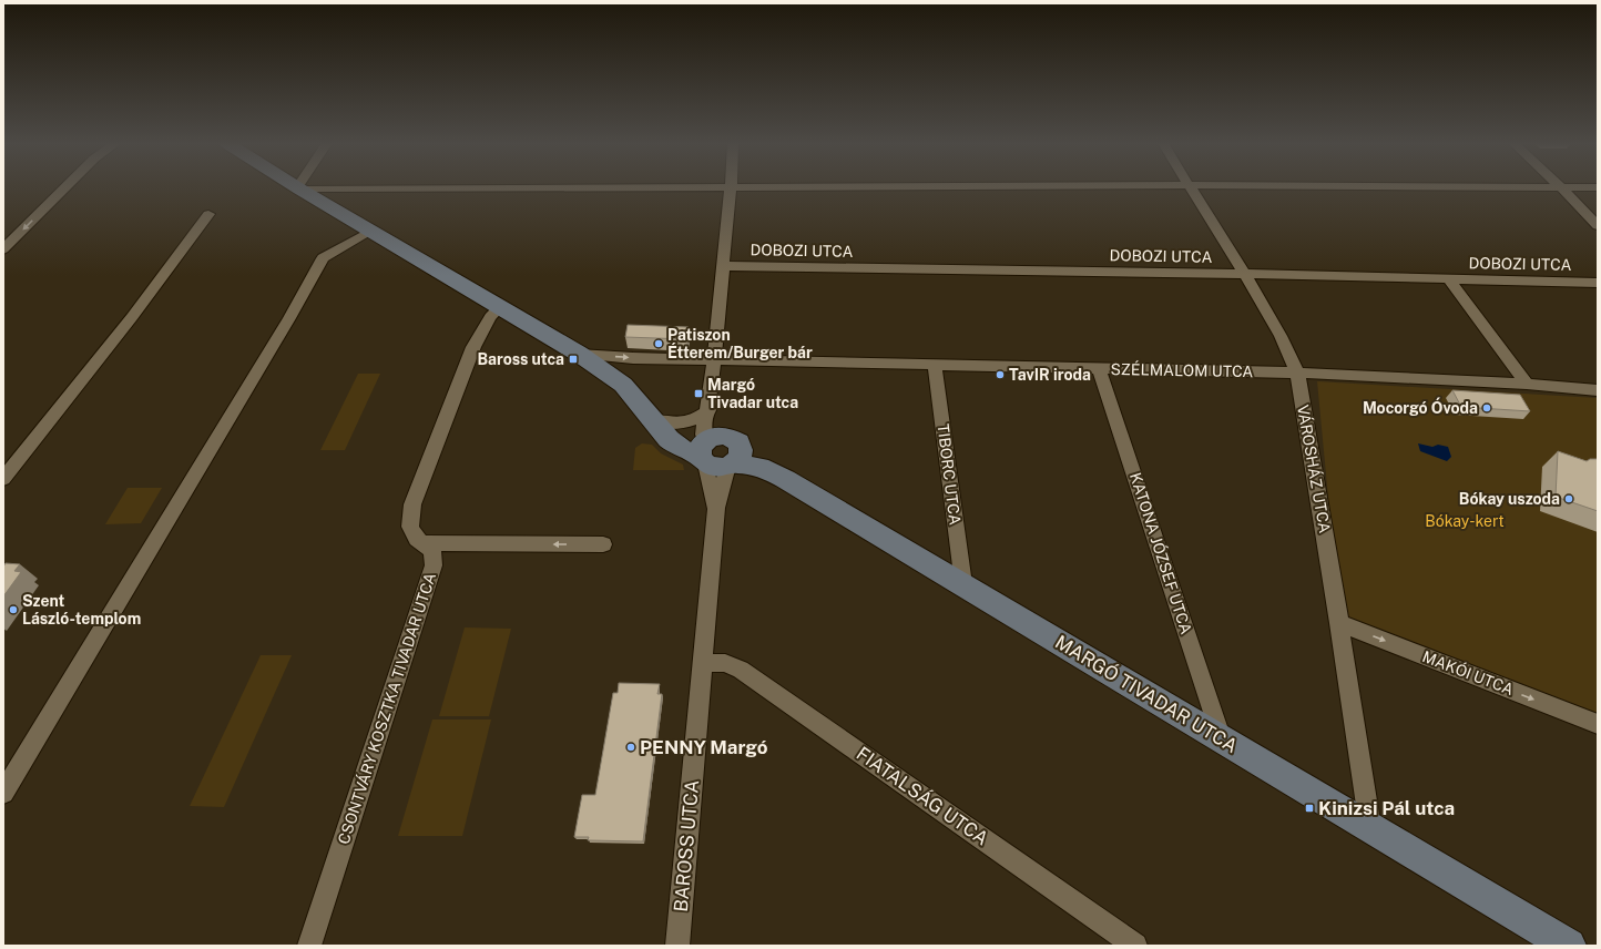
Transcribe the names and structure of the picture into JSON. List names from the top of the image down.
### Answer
{
  "streets": {
    "street": [
      "DOBOZI UTCA",
      "SZÉLMALOM UTCA",
      "VÁROSHÁZ UTCA",
      "TIBORC UTCA",
      "KATONA JÓZSEF UTCA",
      "MAKÓI UTCA",
      "MARGÓ TIVADAR UTCA",
      "CSONTVÁRY KOSZTKA TIVADAR UTCA",
      "FIATALSÁG UTCA",
      "BAROSS UTCA"
    ]
  },
  "crossings": [
    ["DOBOZI UTCA", "VÁROSHÁZ UTCA"],
    ["DOBOZI UTCA", "BAROSS UTCA"],
    ["SZÉLMALOM UTCA", "VÁROSHÁZ UTCA"],
    ["SZÉLMALOM UTCA", "TIBORC UTCA"],
    ["SZÉLMALOM UTCA", "KATONA JÓZSEF UTCA"],
    ["SZÉLMALOM UTCA", "MARGÓ TIVADAR UTCA"],
    ["SZÉLMALOM UTCA", "BAROSS UTCA"],
    ["VÁROSHÁZ UTCA", "MAKÓI UTCA"],
    ["VÁROSHÁZ UTCA", "MARGÓ TIVADAR UTCA"],
    ["TIBORC UTCA", "MARGÓ TIVADAR UTCA"],
    ["KATONA JÓZSEF UTCA", "MARGÓ TIVADAR UTCA"],
    ["MARGÓ TIVADAR UTCA", "CSONTVÁRY KOSZTKA TIVADAR UTCA"],
    ["MARGÓ TIVADAR UTCA", "BAROSS UTCA"],
    ["FIATALSÁG UTCA", "BAROSS UTCA"]
  ],
  "one_way": ["MAKÓI UTCA"],
  "parks": ["Bókay-kert"],
  "places": {
    "other": [
      "Patiszon Étterem/Burger bár",
      "TavIR iroda",
      "Mocorgó Óvoda",
      "Bókay uszoda",
      "Szent László-templom",
      "PENNY Margó"
    ],
    "transit": ["Baross utca", "Margó Tivadar utca", "Kinizsi Pál utca"]
  }
}
